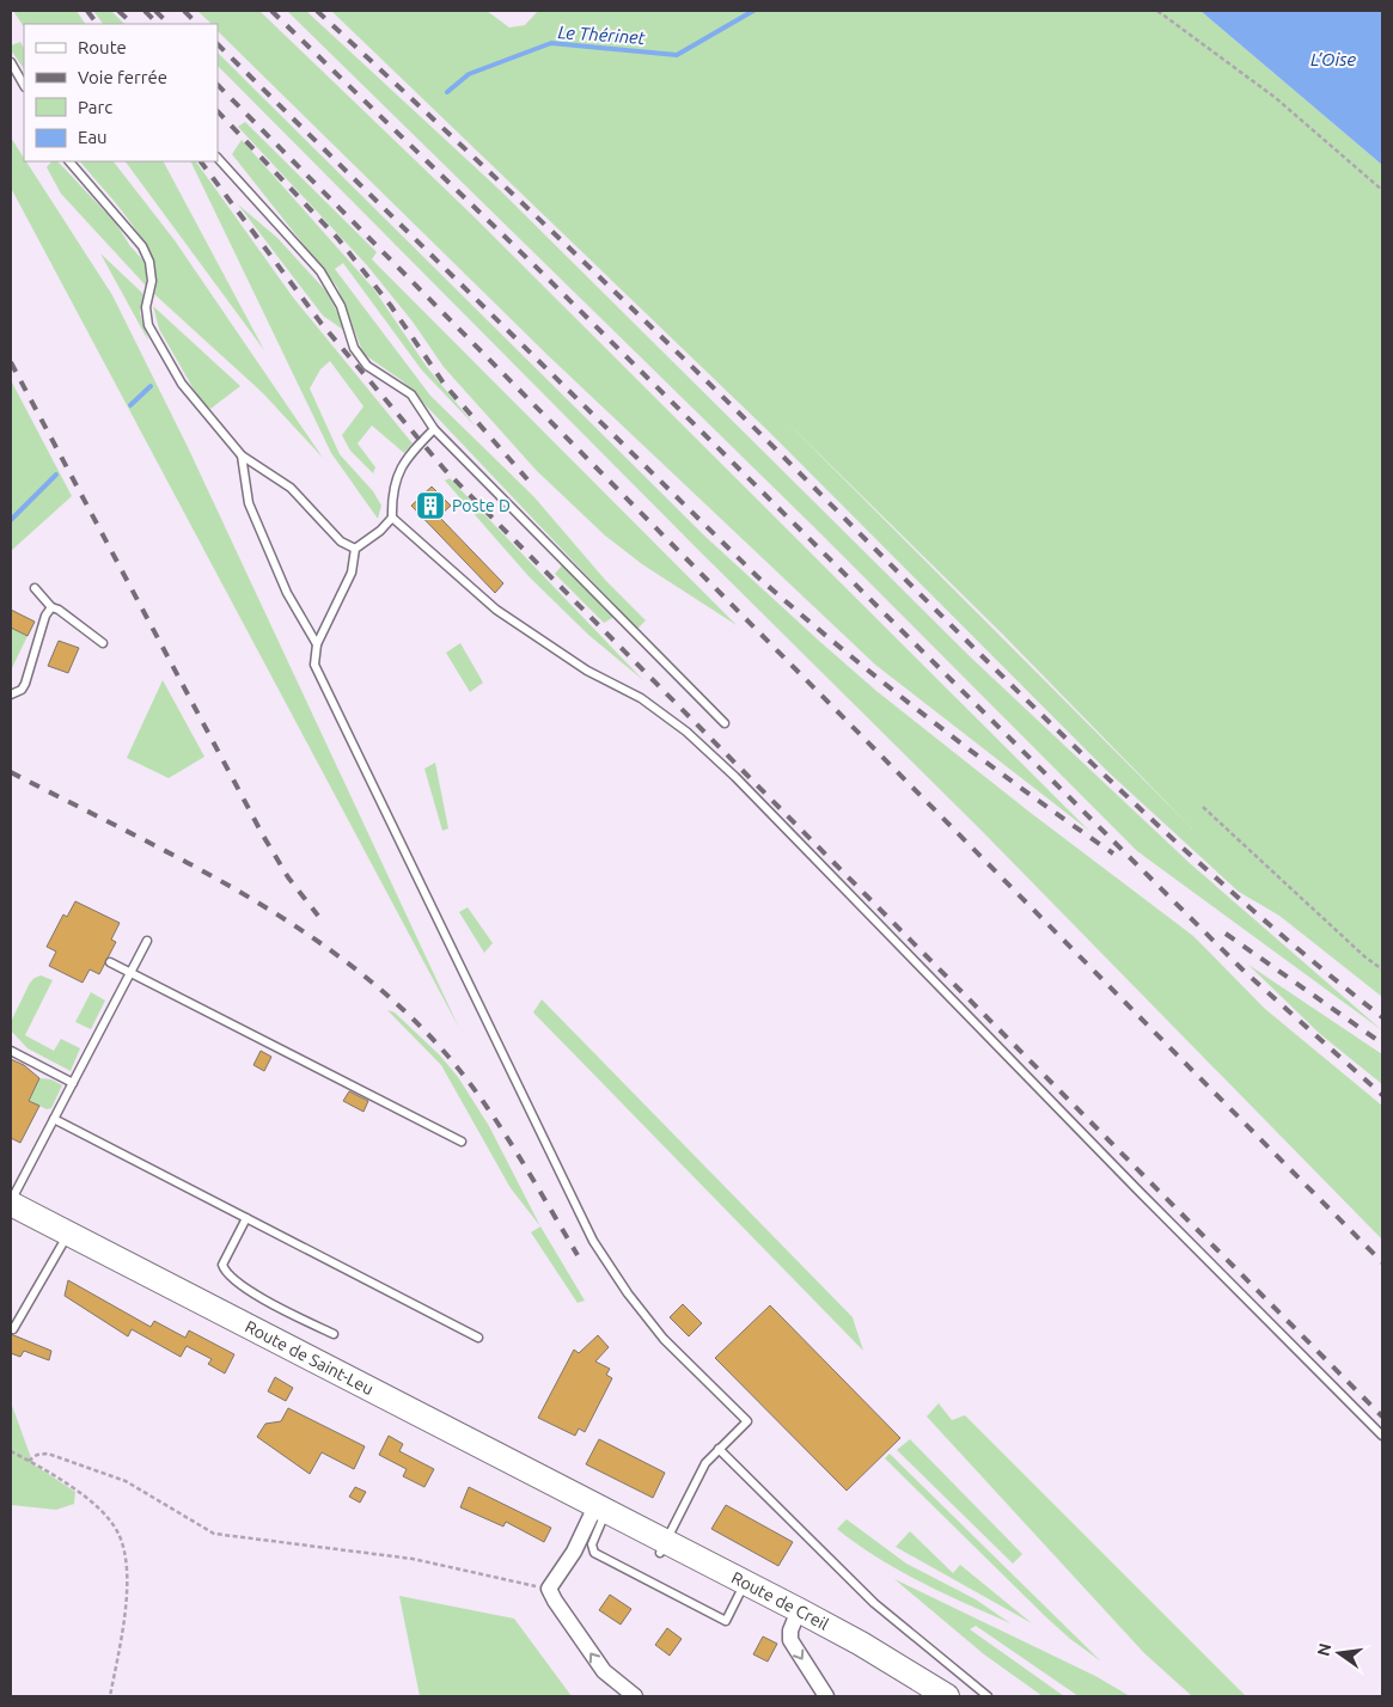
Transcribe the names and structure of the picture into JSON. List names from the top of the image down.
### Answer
{
  "streets": {
    "main road": ["Route de Saint-Leu", "Route de Creil"]
  },
  "crossings": [
    ["Route de Saint-Leu", "Route de Creil"]
  ],
  "water": ["Le Thérinet", "L’Oise"],
  "places": {
    "building": ["Poste D"]
  },
  "legend": [
    "Route",
    "Voie ferrée",
    "Parc",
    "Eau"
  ],
  "north": "left"
}
